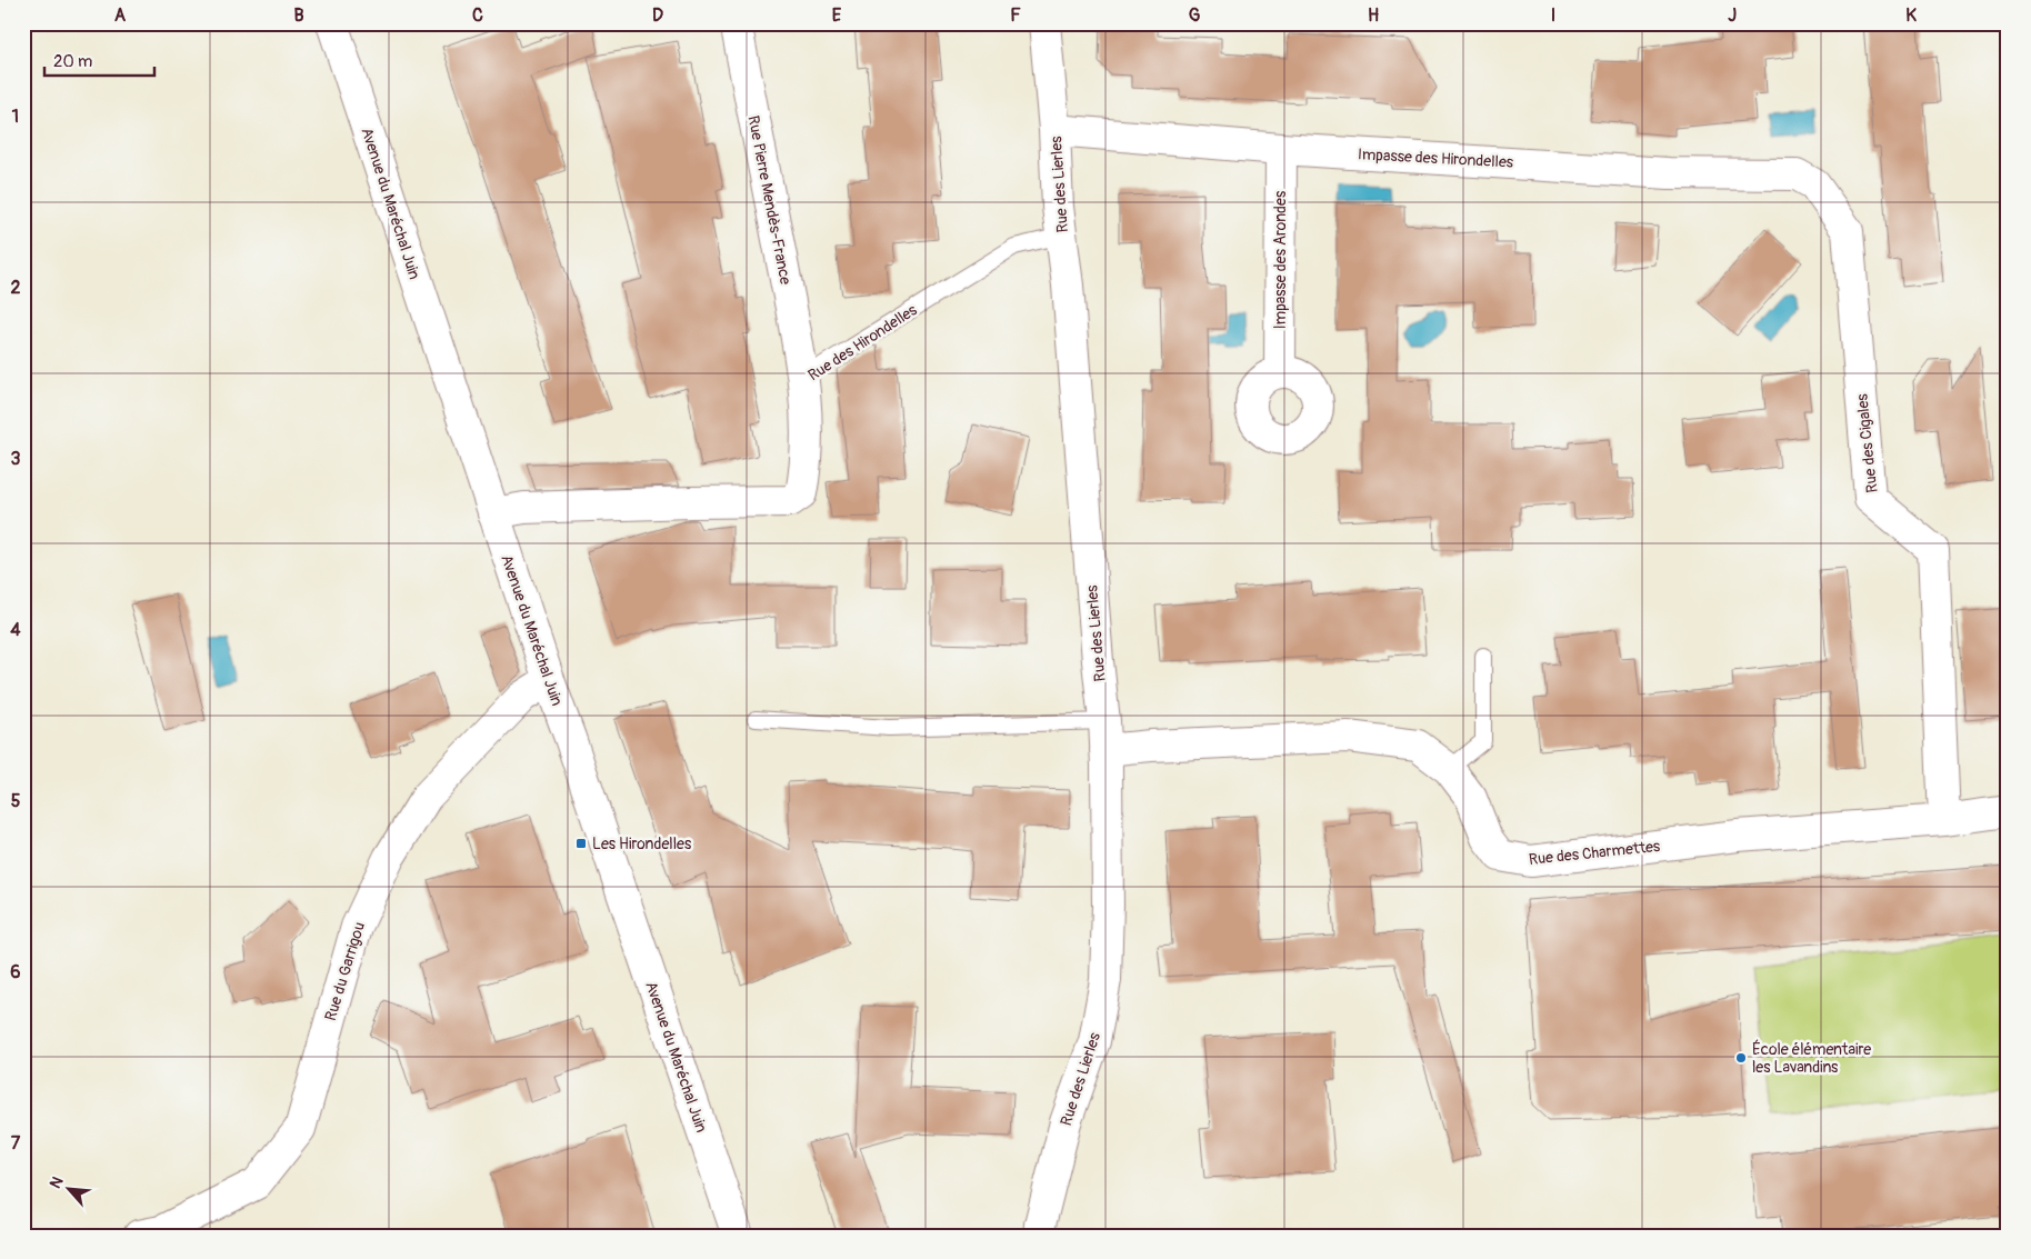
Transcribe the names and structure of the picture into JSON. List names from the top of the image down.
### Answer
{
  "streets": {
    "street": [
      "Impasse des Hirondelles",
      "Rue des Lierles",
      "Rue Pierre Mendès-France",
      "Avenue du Maréchal Juin",
      "Impasse des Arondes",
      "Rue des Hirondelles",
      "Rue des Cigales",
      "Rue des Charmettes",
      "Rue du Garrigou"
    ]
  },
  "crossings": [
    ["Impasse des Hirondelles", "Rue des Lierles"],
    ["Impasse des Hirondelles", "Impasse des Arondes"],
    ["Impasse des Hirondelles", "Rue des Cigales"],
    ["Rue des Lierles", "Rue des Hirondelles"],
    ["Rue des Lierles", "Rue des Charmettes"],
    ["Rue Pierre Mendès-France", "Rue des Hirondelles"],
    ["Avenue du Maréchal Juin", "Rue des Hirondelles"],
    ["Avenue du Maréchal Juin", "Rue du Garrigou"],
    ["Rue des Cigales", "Rue des Charmettes"]
  ],
  "places": {
    "transit": ["Les Hirondelles"],
    "other": ["École élémentaire les Lavandins"]
  },
  "scale_bar": "20 m",
  "north": "top left",
  "grid": {
    "columns": [
      "A",
      "B",
      "C",
      "D",
      "E",
      "F",
      "G",
      "H",
      "I",
      "J",
      "K"
    ],
    "rows": [
      "1",
      "2",
      "3",
      "4",
      "5",
      "6",
      "7"
    ]
  }
}
